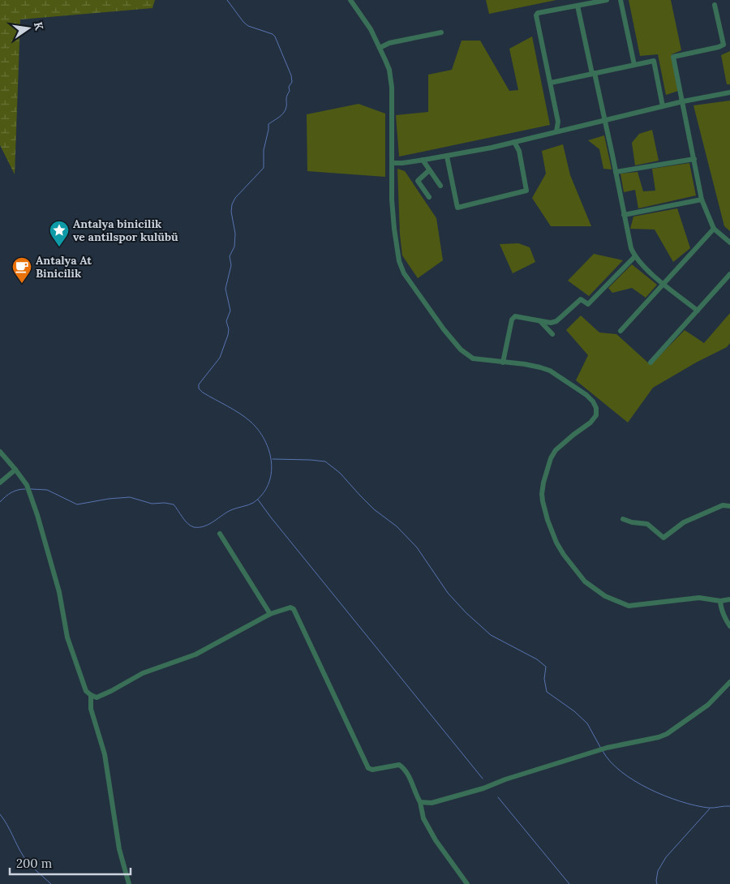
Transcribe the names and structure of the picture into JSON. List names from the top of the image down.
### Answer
{
  "places": {
    "place": ["Antalya binicilik ve antilspor kulübü"],
    "cafe": ["Antalya At Binicilik"]
  },
  "scale_bar": "200 m",
  "north": "right"
}
